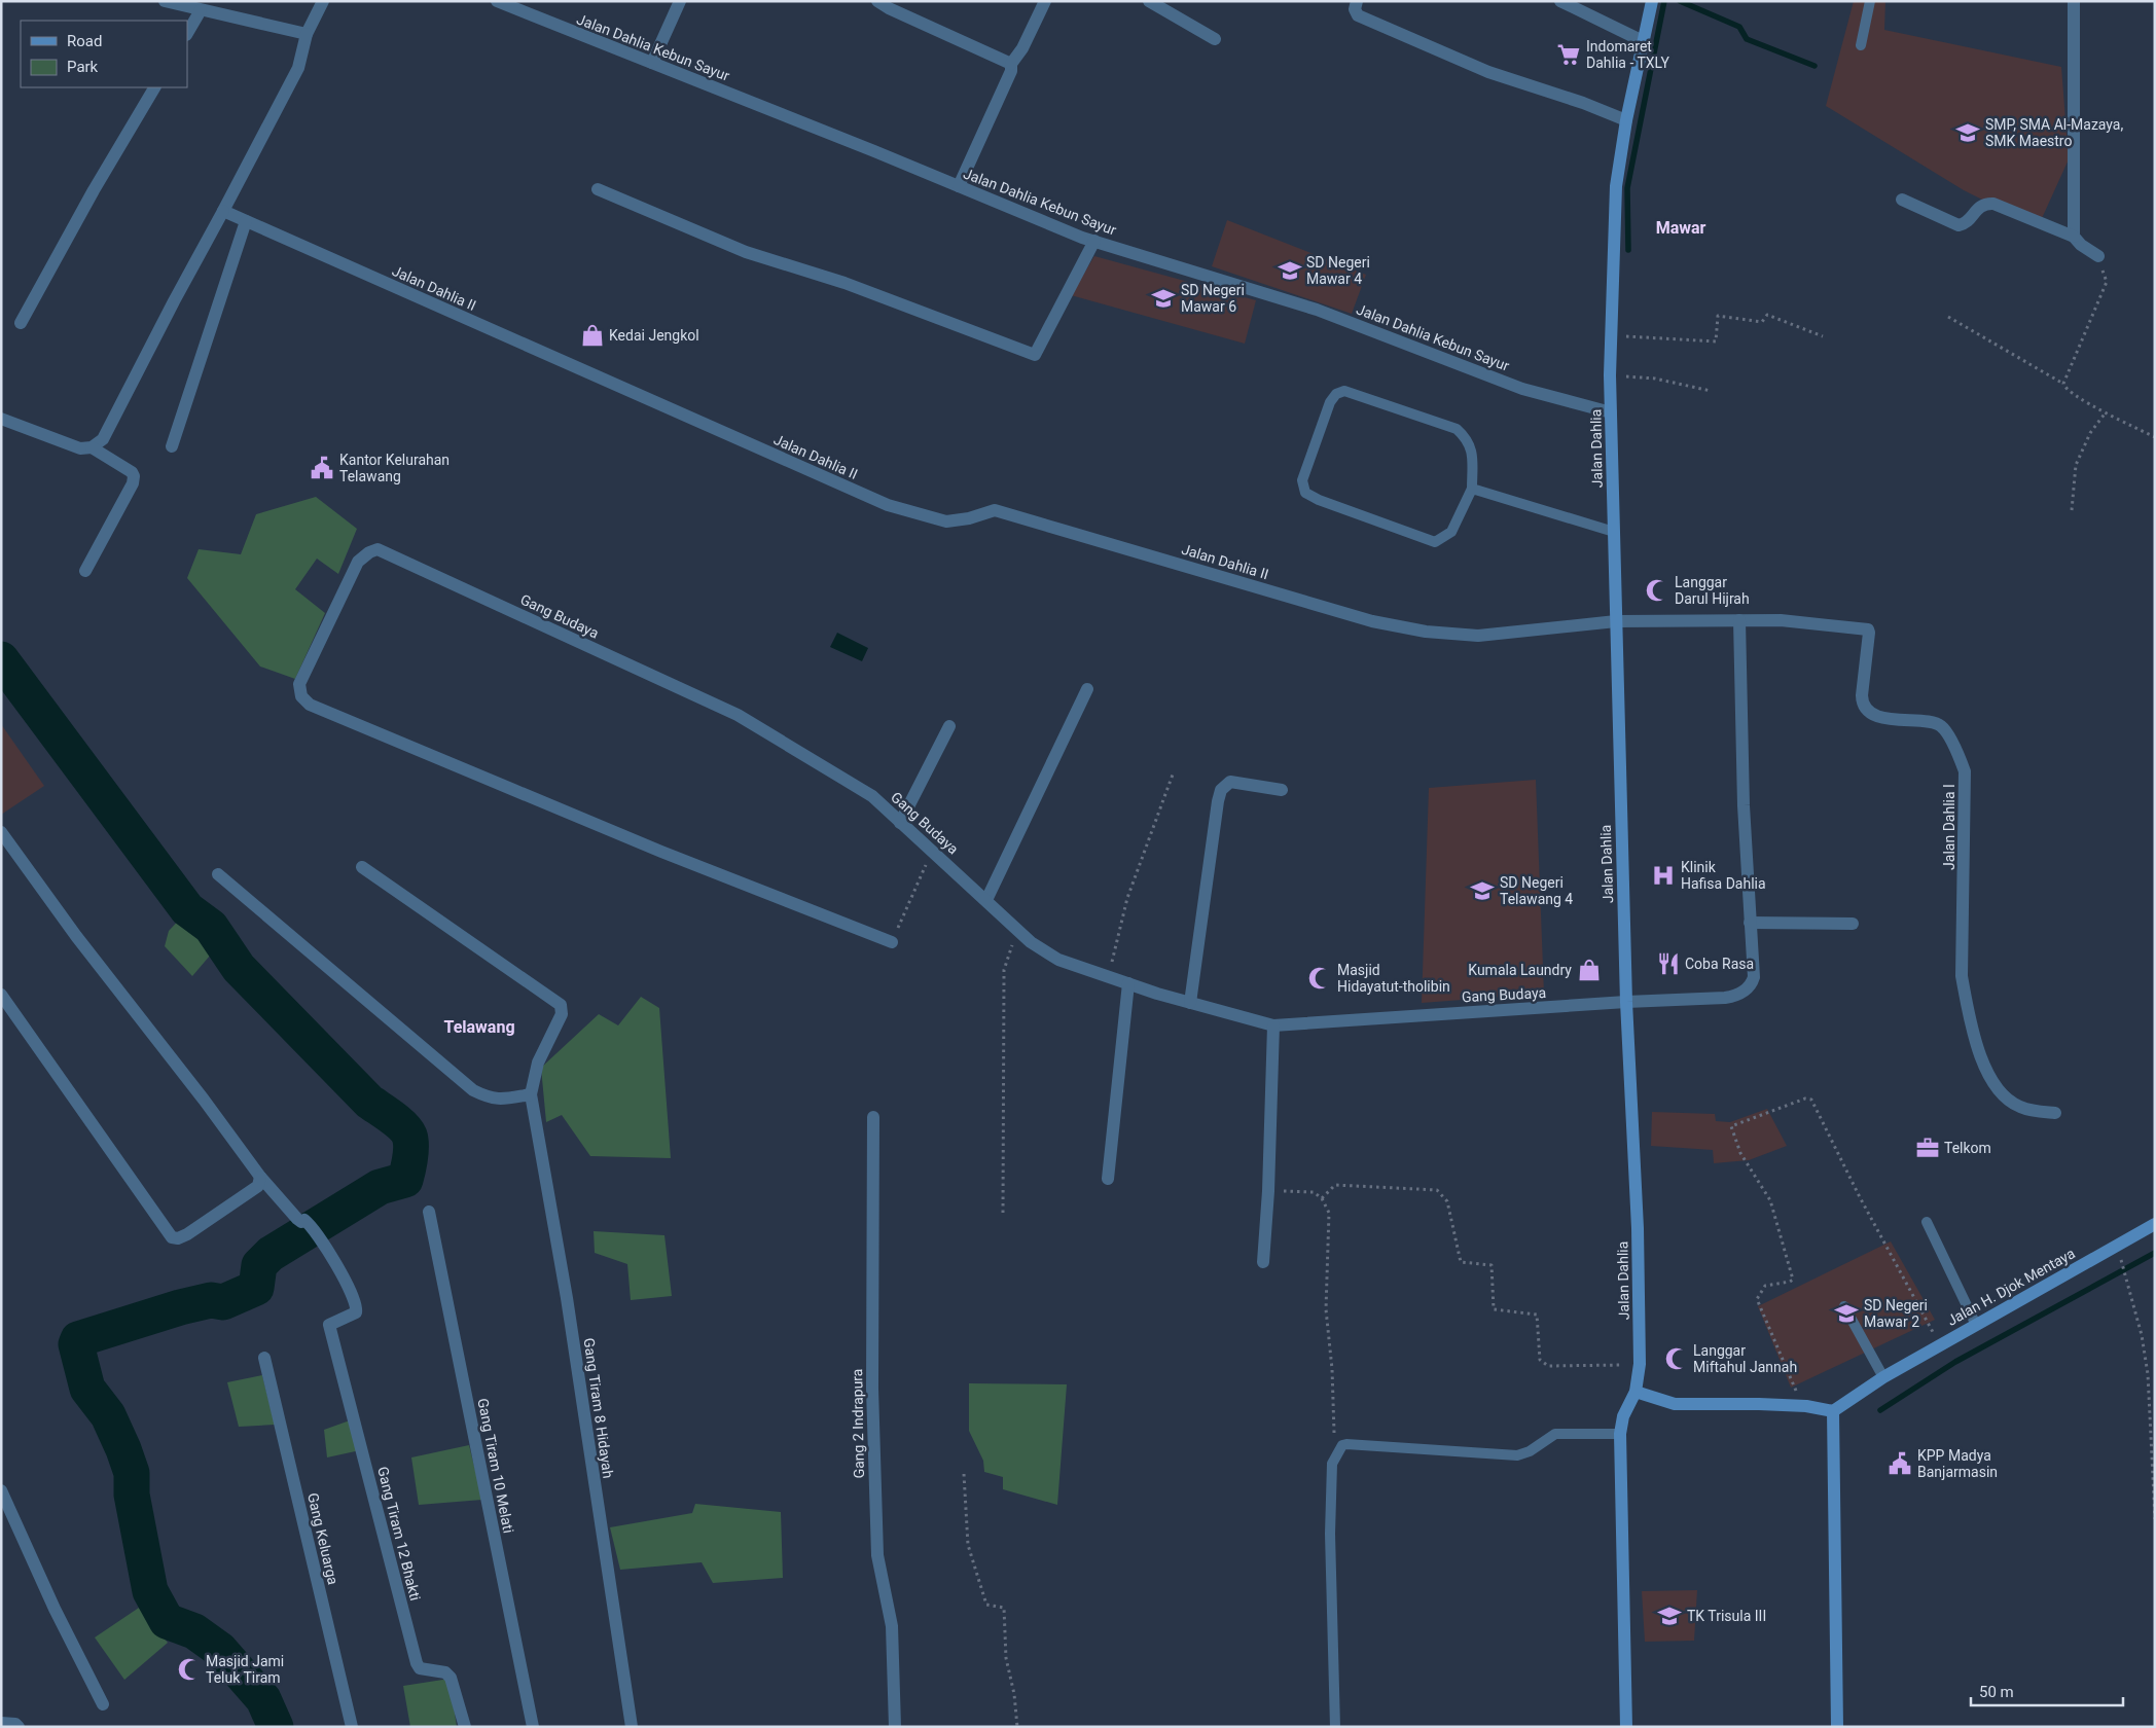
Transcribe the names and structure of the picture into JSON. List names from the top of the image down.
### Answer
{
  "streets": {
    "street": [
      "Jalan Dahlia Kebun Sayur",
      "Jalan Dahlia II",
      "Jalan Dahlia",
      "Gang Budaya",
      "Jalan Dahlia I",
      "Jalan H. Djok Mentaya",
      "Gang Tiram 8 Hidayah",
      "Gang 2 Indrapura",
      "Gang Tiram 10 Melati",
      "Gang Tiram 12 Bhakti",
      "Gang Keluarga"
    ]
  },
  "crossings": [
    ["Jalan Dahlia Kebun Sayur", "Jalan Dahlia"],
    ["Jalan Dahlia II", "Jalan Dahlia"],
    ["Jalan Dahlia II", "Jalan Dahlia I"],
    ["Jalan Dahlia", "Gang Budaya"],
    ["Jalan Dahlia", "Jalan Dahlia I"]
  ],
  "districts": ["Mawar", "Telawang"],
  "places": {
    "supermarket": ["Indomaret Dahlia - TXLY"],
    "school or university": [
      "SMP, SMA Al-Mazaya, SMK Maestro",
      "SD Negeri Mawar 4",
      "SD Negeri Mawar 6",
      "SD Negeri Telawang 4",
      "SD Negeri Mawar 2",
      "TK Trisula III"
    ],
    "shop": ["Kedai Jengkol", "Kumala Laundry"],
    "public building": ["Kantor Kelurahan Telawang", "KPP Madya Banjarmasin"],
    "mosque": [
      "Langgar Darul Hijrah",
      "Masjid Hidayatut-tholibin",
      "Langgar Miftahul Jannah",
      "Masjid Jami Teluk Tiram"
    ],
    "hospital": ["Klinik Hafisa Dahlia"],
    "restaurant": ["Coba Rasa"],
    "office": ["Telkom"]
  },
  "legend": ["Road", "Park"],
  "scale_bar": "50 m"
}
